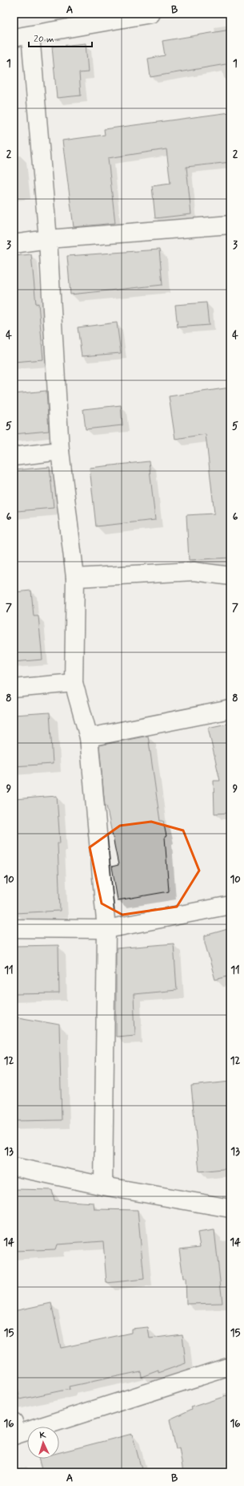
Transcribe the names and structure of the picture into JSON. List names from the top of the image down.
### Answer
{
  "scale_bar": "20 m",
  "north": "top",
  "grid": {
    "columns": ["A", "B"],
    "rows": [
      "1",
      "2",
      "3",
      "4",
      "5",
      "6",
      "7",
      "8",
      "9",
      "10",
      "11",
      "12",
      "13",
      "14",
      "15",
      "16"
    ]
  }
}
